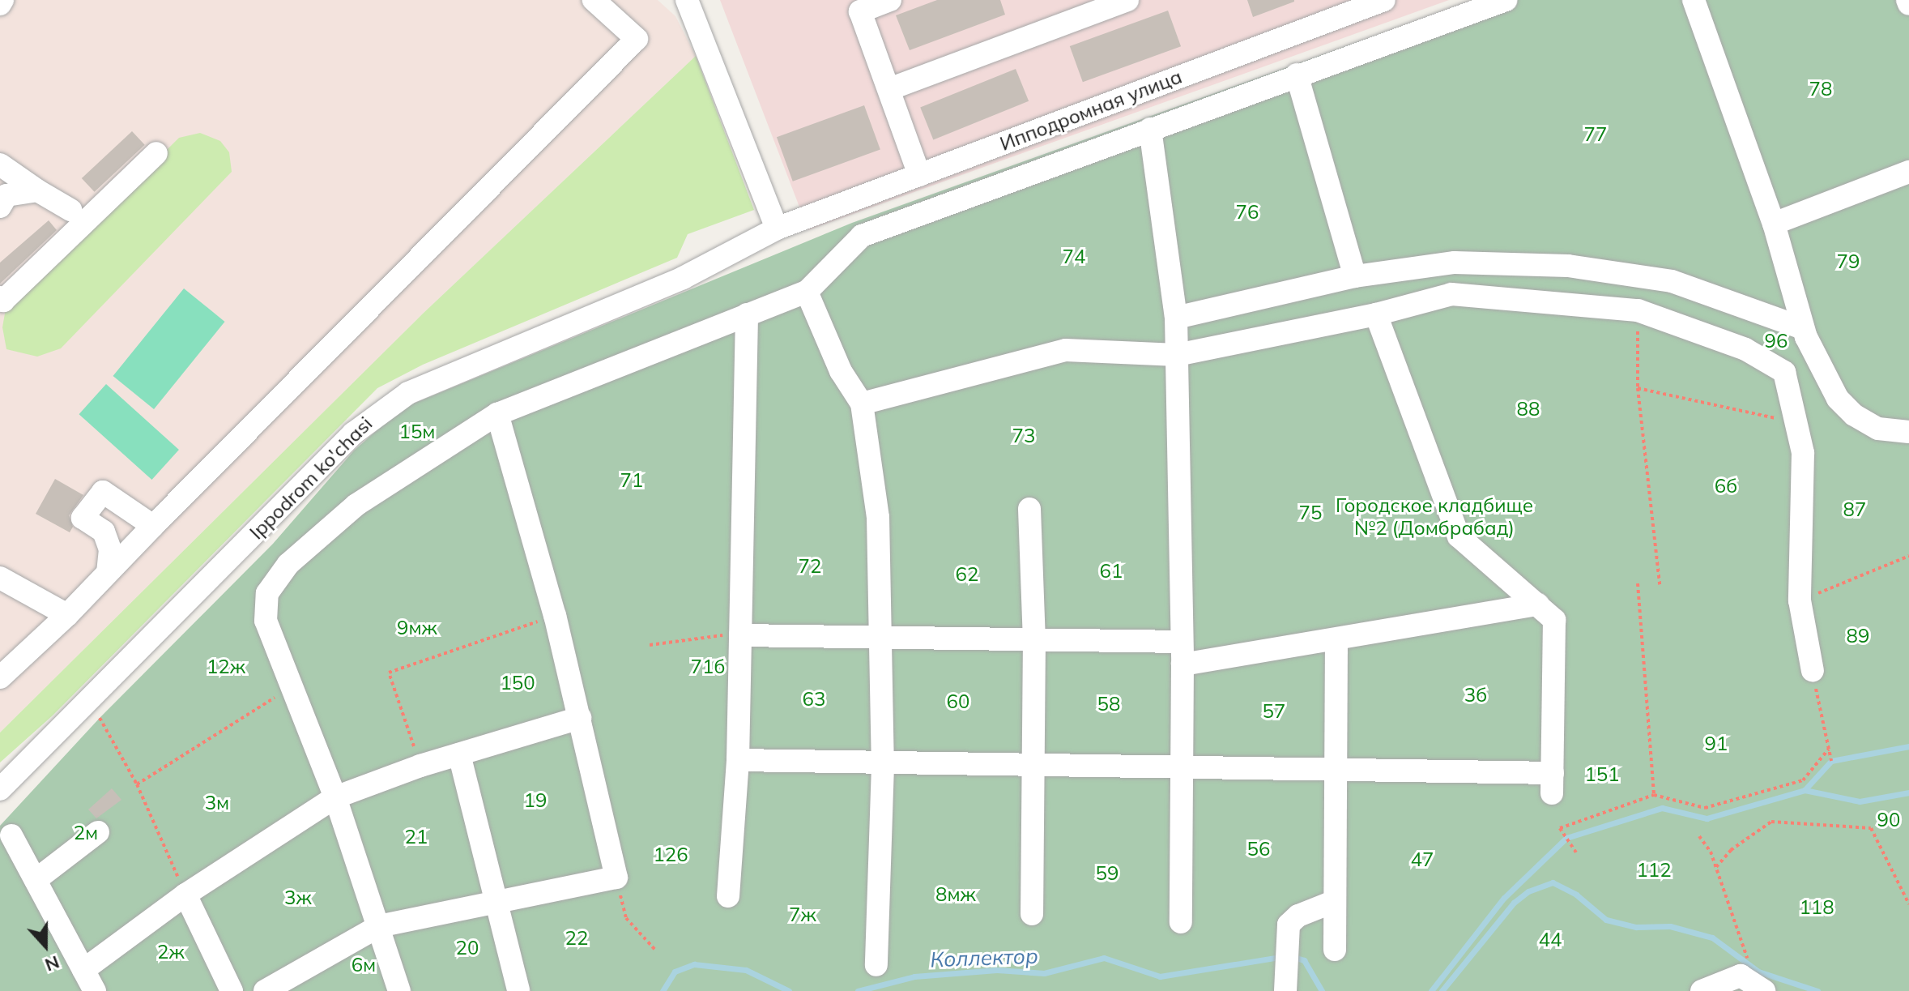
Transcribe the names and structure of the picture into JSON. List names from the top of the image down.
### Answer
{
  "streets": {
    "street": ["Ипподромная улица", "Ippodrom ko'chasi"]
  },
  "crossings": [
    ["Ипподромная улица", "Ippodrom ko'chasi"]
  ],
  "water": ["Коллектор"],
  "parks": [
    "78",
    "77",
    "76",
    "74",
    "79",
    "96",
    "88",
    "15м",
    "73",
    "71",
    "6б",
    "Городское кладбище №2 (Домбрабад)",
    "87",
    "75",
    "72",
    "61",
    "62",
    "9мж",
    "89",
    "12ж",
    "71б",
    "150",
    "3б",
    "63",
    "60",
    "58",
    "57",
    "91",
    "151",
    "19",
    "3м",
    "90",
    "2м",
    "21",
    "56",
    "126",
    "47",
    "112",
    "59",
    "8мж",
    "3ж",
    "118",
    "7ж",
    "22",
    "44",
    "20",
    "2ж",
    "6м"
  ],
  "north": "bottom"
}
